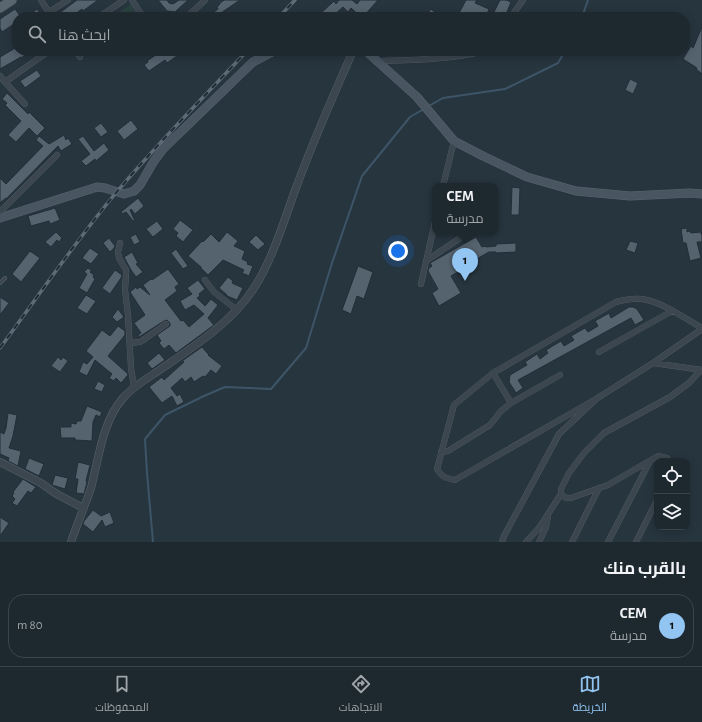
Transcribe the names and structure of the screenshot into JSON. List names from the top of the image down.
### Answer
{
  "page": {
    "search": "ابحث هنا",
    "popup": ["CEM", "مدرسة"],
    "pins": "1",
    "heading": "بالقرب منك",
    "list": [
      {
        "mark": "1",
        "name": "CEM",
        "note": "مدرسة",
        "value": "80 m"
      }
    ],
    "nav": ["الخريطة", "الاتجاهات", "المحفوظات"]
  }
}
